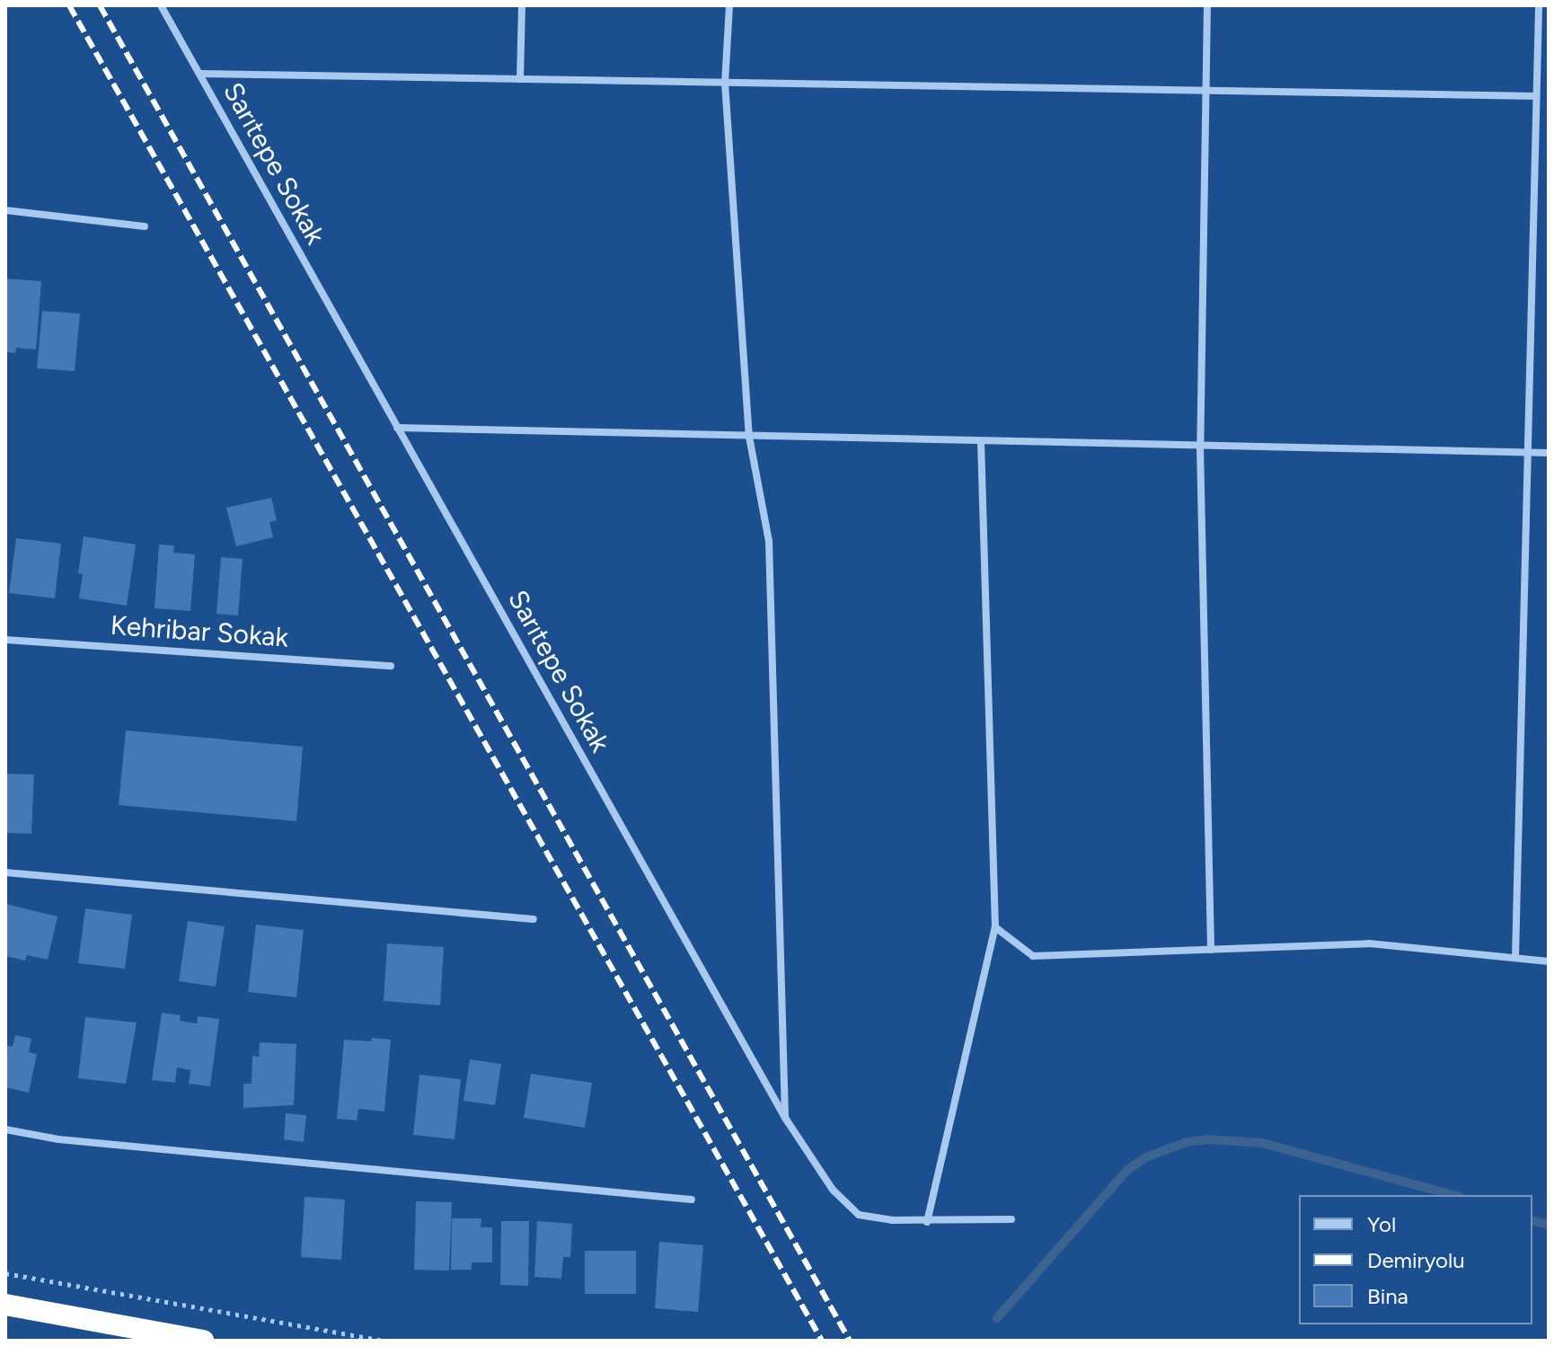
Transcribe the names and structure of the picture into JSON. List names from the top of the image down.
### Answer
{
  "streets": {
    "street": ["Sarıtepe Sokak", "Kehribar Sokak"]
  },
  "legend": ["Yol", "Demiryolu", "Bina"]
}
